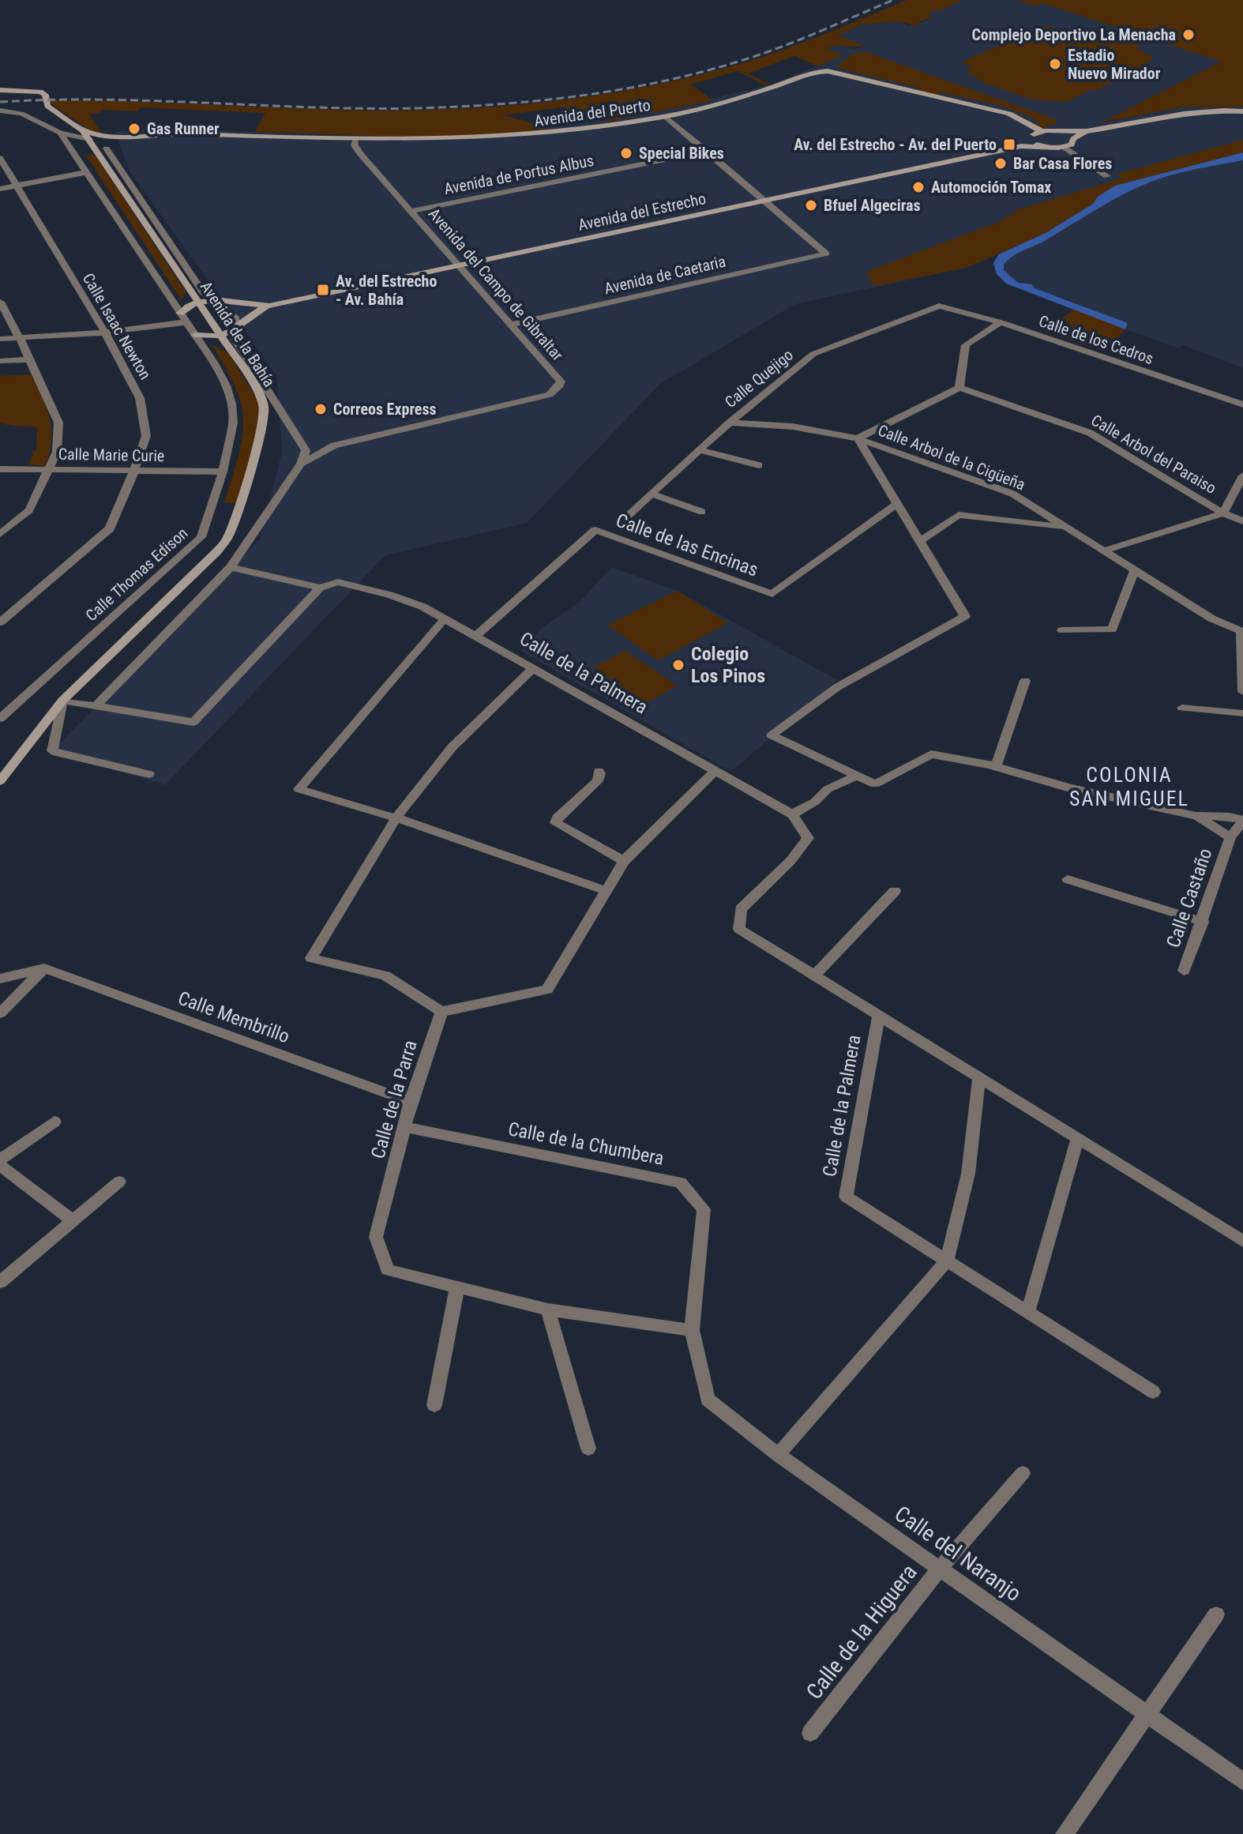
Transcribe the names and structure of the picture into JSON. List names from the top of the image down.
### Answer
{
  "streets": {
    "street": [
      "Avenida del Puerto",
      "Avenida de Portus Albus",
      "Avenida del Estrecho",
      "Avenida de Caetaria",
      "Avenida del Campo de Gibraltar",
      "Calle Isaac Newton",
      "Avenida de la Bahía",
      "Calle de los Cedros",
      "Calle Quejigo",
      "Calle Arbol del Paraiso",
      "Calle Marie Curie",
      "Calle Arbol de la Cigüeña",
      "Calle de las Encinas",
      "Calle Thomas Edison",
      "Calle de la Palmera",
      "Calle Castaño",
      "Calle Membrillo",
      "Calle de la Parra",
      "Calle de la Chumbera",
      "Calle del Naranjo",
      "Calle de la Higuera"
    ]
  },
  "crossings": [
    ["Avenida del Puerto", "Avenida del Estrecho"],
    ["Avenida del Puerto", "Avenida del Campo de Gibraltar"],
    ["Avenida de Portus Albus", "Avenida del Campo de Gibraltar"],
    ["Avenida del Estrecho", "Avenida de Caetaria"],
    ["Avenida del Estrecho", "Avenida del Campo de Gibraltar"],
    ["Avenida de Caetaria", "Avenida del Campo de Gibraltar"],
    ["Avenida del Campo de Gibraltar", "Avenida de la Bahía"],
    ["Calle Isaac Newton", "Calle Marie Curie"],
    ["Calle de los Cedros", "Calle Quejigo"],
    ["Calle Quejigo", "Calle Arbol de la Cigüeña"],
    ["Calle Marie Curie", "Calle Thomas Edison"],
    ["Calle de las Encinas", "Calle de la Palmera"],
    ["Calle Membrillo", "Calle de la Parra"],
    ["Calle de la Parra", "Calle de la Chumbera"],
    ["Calle de la Parra", "Calle del Naranjo"],
    ["Calle de la Chumbera", "Calle del Naranjo"],
    ["Calle del Naranjo", "Calle de la Higuera"]
  ],
  "districts": ["COLONIA SAN MIGUEL"],
  "places": {
    "other": [
      "Complejo Deportivo La Menacha",
      "Estadio Nuevo Mirador",
      "Gas Runner",
      "Special Bikes",
      "Bar Casa Flores",
      "Automoción Tomax",
      "Bfuel Algeciras",
      "Correos Express",
      "Colegio Los Pinos"
    ],
    "transit": ["Av. del Estrecho - Av. del Puerto", "Av. del Estrecho - Av. Bahía"]
  }
}
